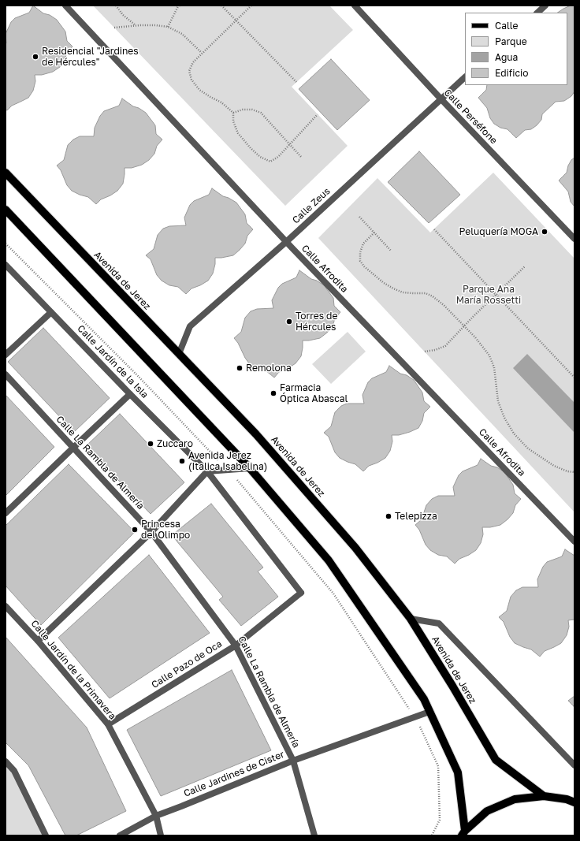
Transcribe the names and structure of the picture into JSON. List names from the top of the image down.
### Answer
{
  "streets": {
    "main road": ["Avenida de Jerez"],
    "street": [
      "Calle Perséfone",
      "Calle Zeus",
      "Calle Afrodita",
      "Calle Jardín de la Isla",
      "Calle La Rambla de Almería",
      "Calle Pazo de Oca",
      "Calle Jardín de la Primavera",
      "Calle Jardines de Cister"
    ]
  },
  "crossings": [
    ["Calle Perséfone", "Calle Zeus"],
    ["Calle Zeus", "Calle Afrodita"],
    ["Calle Zeus", "Avenida de Jerez"],
    ["Calle Jardín de la Isla", "Calle Pazo de Oca"],
    ["Calle La Rambla de Almería", "Calle Pazo de Oca"],
    ["Calle La Rambla de Almería", "Calle Jardines de Cister"],
    ["Calle Pazo de Oca", "Calle Jardín de la Primavera"],
    ["Calle Jardín de la Primavera", "Calle Jardines de Cister"]
  ],
  "parks": ["Parque Ana María Rossetti"],
  "places": [
    "Residencial \"Jardines de Hércules\"",
    "Peluquería MOGA",
    "Torres de Hércules",
    "Remolona",
    "Farmacia Óptica Abascal",
    "Zuccaro",
    "Avenida Jerez (Italica Isabelina)",
    "Telepizza",
    "Princesa del Olimpo"
  ],
  "legend": [
    "Calle",
    "Parque",
    "Agua",
    "Edificio"
  ]
}
